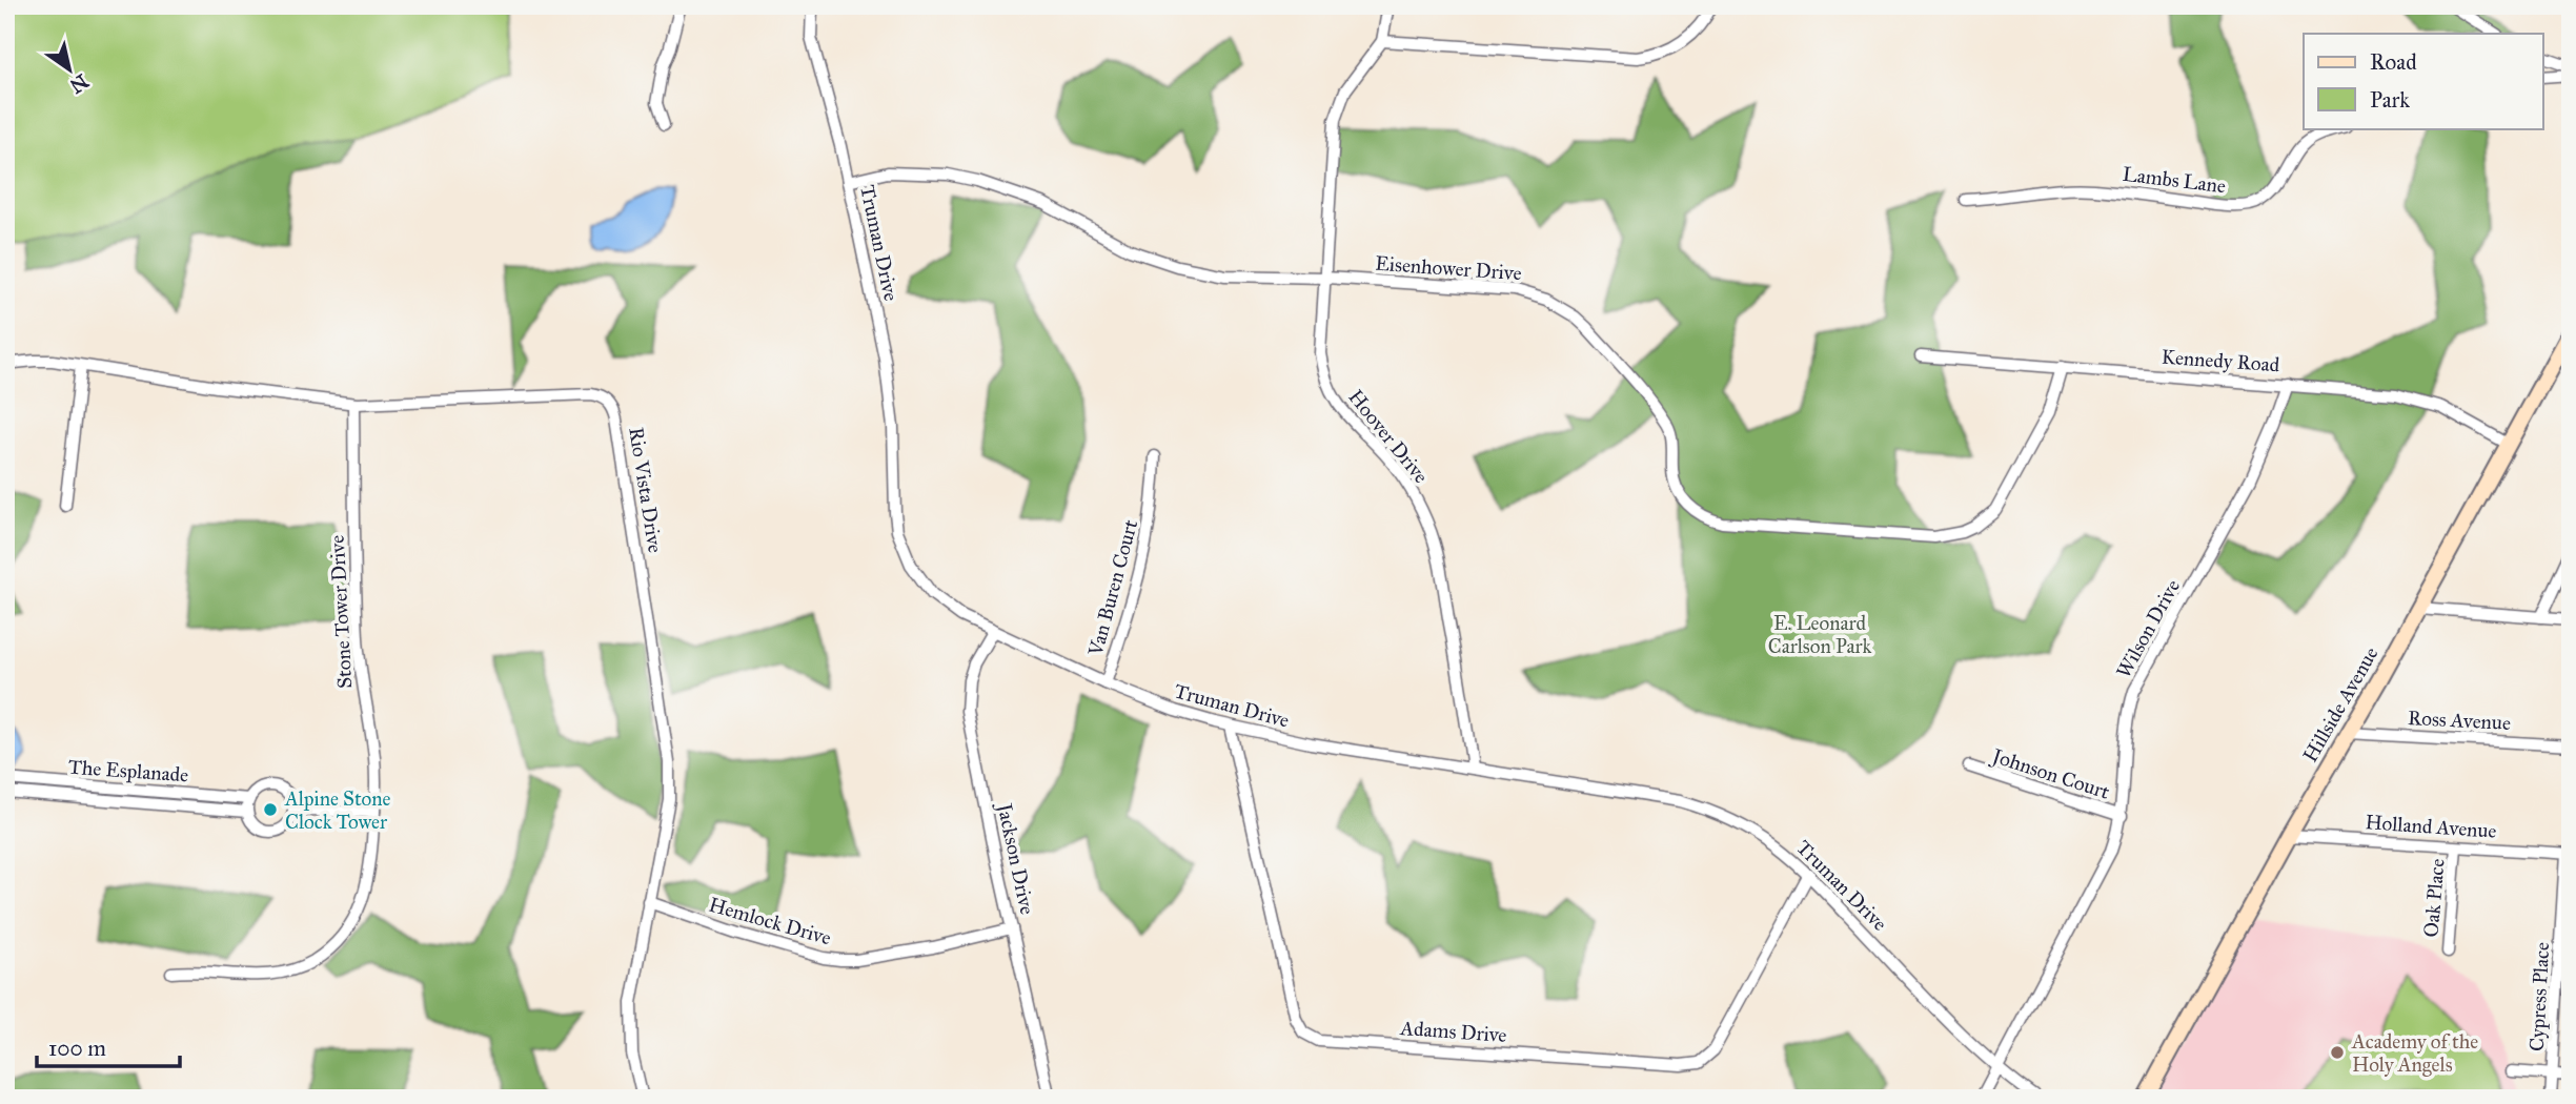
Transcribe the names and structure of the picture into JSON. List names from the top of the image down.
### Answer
{
  "streets": {
    "main road": ["Hillside Avenue"],
    "street": [
      "Lambs Lane",
      "Truman Drive",
      "Eisenhower Drive",
      "Kennedy Road",
      "Hoover Drive",
      "Rio Vista Drive",
      "Van Buren Court",
      "Stone Tower Drive",
      "Wilson Drive",
      "Ross Avenue",
      "The Esplanade",
      "Johnson Court",
      "Holland Avenue",
      "Jackson Drive",
      "Oak Place",
      "Hemlock Drive",
      "Cypress Place",
      "Adams Drive"
    ]
  },
  "crossings": [
    ["Truman Drive", "Eisenhower Drive"],
    ["Truman Drive", "Hoover Drive"],
    ["Truman Drive", "Van Buren Court"],
    ["Truman Drive", "Wilson Drive"],
    ["Truman Drive", "Jackson Drive"],
    ["Truman Drive", "Adams Drive"],
    ["Eisenhower Drive", "Kennedy Road"],
    ["Eisenhower Drive", "Hoover Drive"],
    ["Kennedy Road", "Wilson Drive"],
    ["Kennedy Road", "Hillside Avenue"],
    ["Rio Vista Drive", "Stone Tower Drive"],
    ["Rio Vista Drive", "Hemlock Drive"],
    ["Wilson Drive", "Johnson Court"],
    ["Hillside Avenue", "Ross Avenue"],
    ["Hillside Avenue", "Holland Avenue"],
    ["Holland Avenue", "Oak Place"],
    ["Holland Avenue", "Cypress Place"],
    ["Jackson Drive", "Hemlock Drive"]
  ],
  "parks": ["E. Leonard Carlson Park"],
  "places": ["Alpine Stone Clock Tower", "Academy of the Holy Angels"],
  "legend": ["Road", "Park"],
  "scale_bar": "100 m",
  "north": "bottom right"
}
